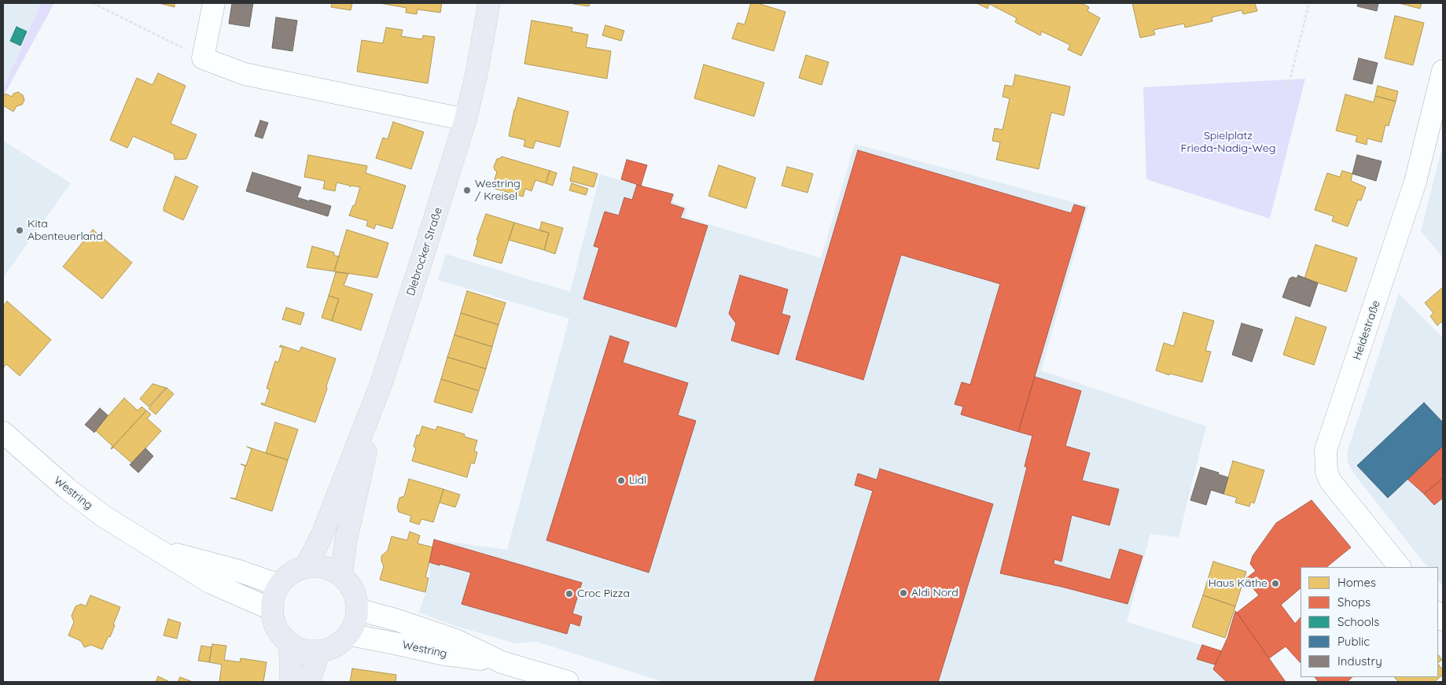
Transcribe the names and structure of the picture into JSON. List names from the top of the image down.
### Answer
{
  "streets": {
    "main road": ["Diebrocker Straße"],
    "street": ["Heidestraße", "Westring"]
  },
  "crossings": [
    ["Diebrocker Straße", "Westring"]
  ],
  "parks": ["Spielplatz Frieda-Nadig-Weg"],
  "places": [
    "Westring / Kreisel",
    "Kita Abenteuerland",
    "Lidl",
    "Haus Käthe",
    "Aldi Nord",
    "Croc Pizza"
  ],
  "legend": [
    "Homes",
    "Shops",
    "Schools",
    "Public",
    "Industry"
  ]
}
